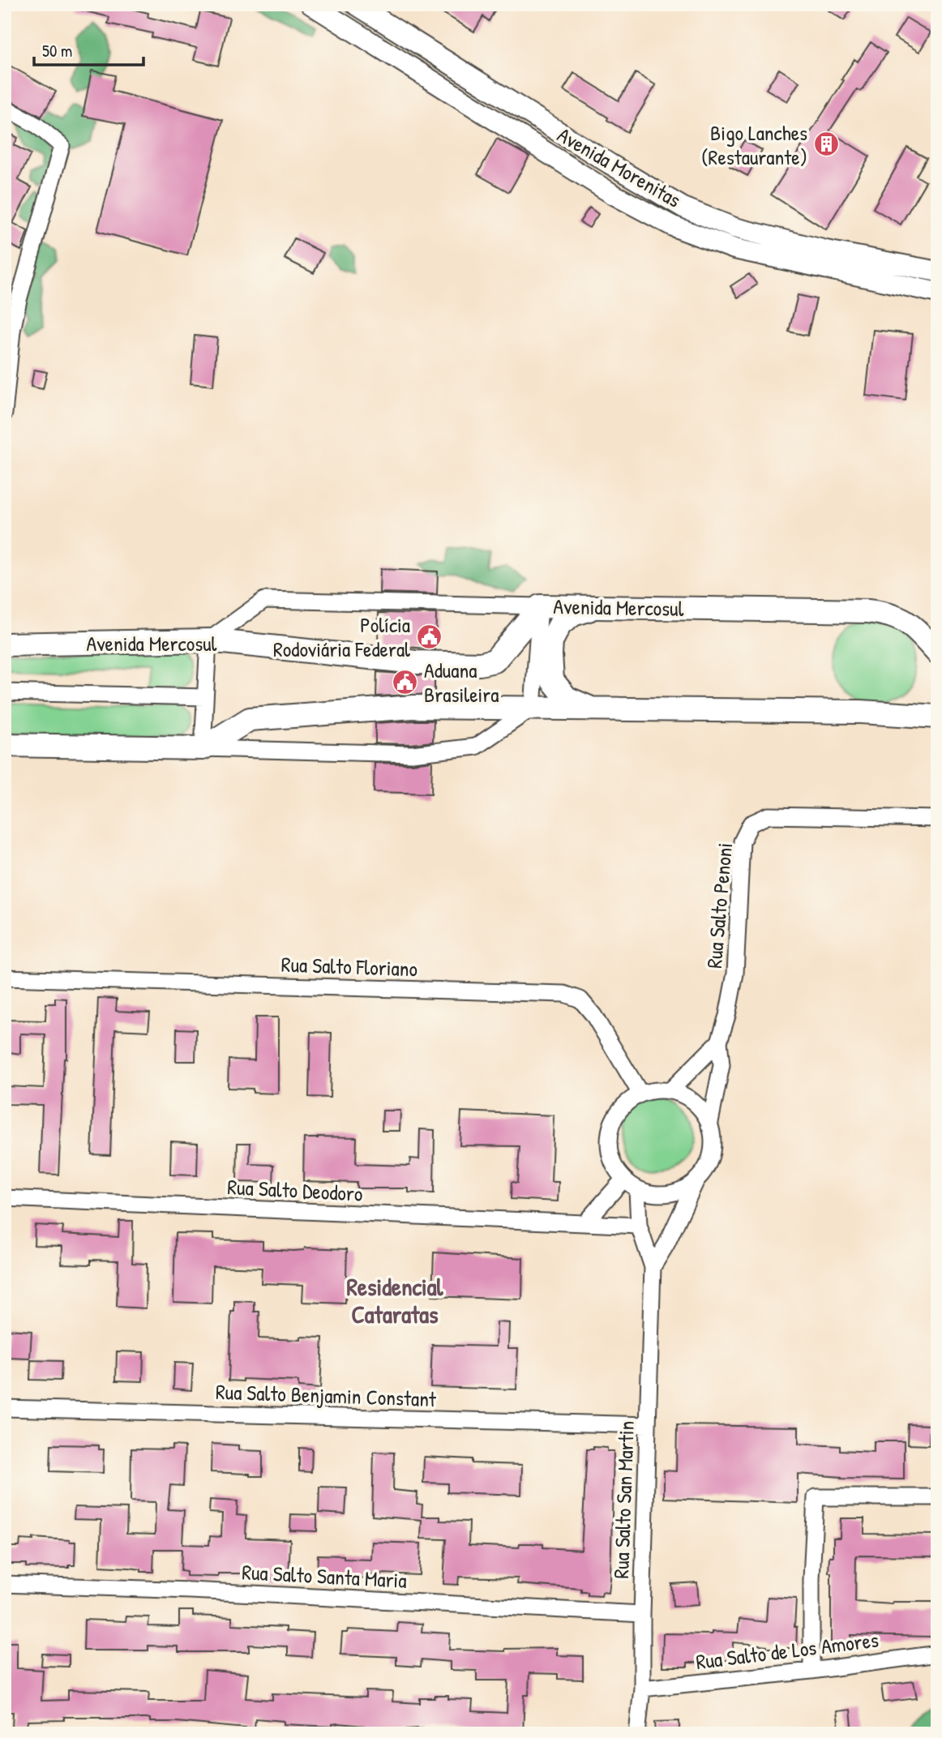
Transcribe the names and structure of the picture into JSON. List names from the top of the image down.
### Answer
{
  "streets": {
    "highway": ["Avenida Mercosul"],
    "main road": ["Avenida Morenitas"],
    "street": [
      "Rua Salto Penoni",
      "Rua Salto Floriano",
      "Rua Salto Deodoro",
      "Rua Salto Benjamin Constant",
      "Rua Salto San Martin",
      "Rua Salto Santa Maria",
      "Rua Salto de Los Amores"
    ]
  },
  "crossings": [
    ["Rua Salto Penoni", "Rua Salto Floriano"],
    ["Rua Salto Penoni", "Rua Salto San Martin"],
    ["Rua Salto Floriano", "Rua Salto San Martin"],
    ["Rua Salto Deodoro", "Rua Salto San Martin"],
    ["Rua Salto Benjamin Constant", "Rua Salto San Martin"],
    ["Rua Salto San Martin", "Rua Salto Santa Maria"],
    ["Rua Salto San Martin", "Rua Salto de Los Amores"]
  ],
  "districts": ["Residencial Cataratas"],
  "places": {
    "building": ["Bigo Lanches (Restaurante)"],
    "public building": ["Polícia Rodoviária Federal", "Aduana Brasileira"]
  },
  "scale_bar": "50 m"
}
